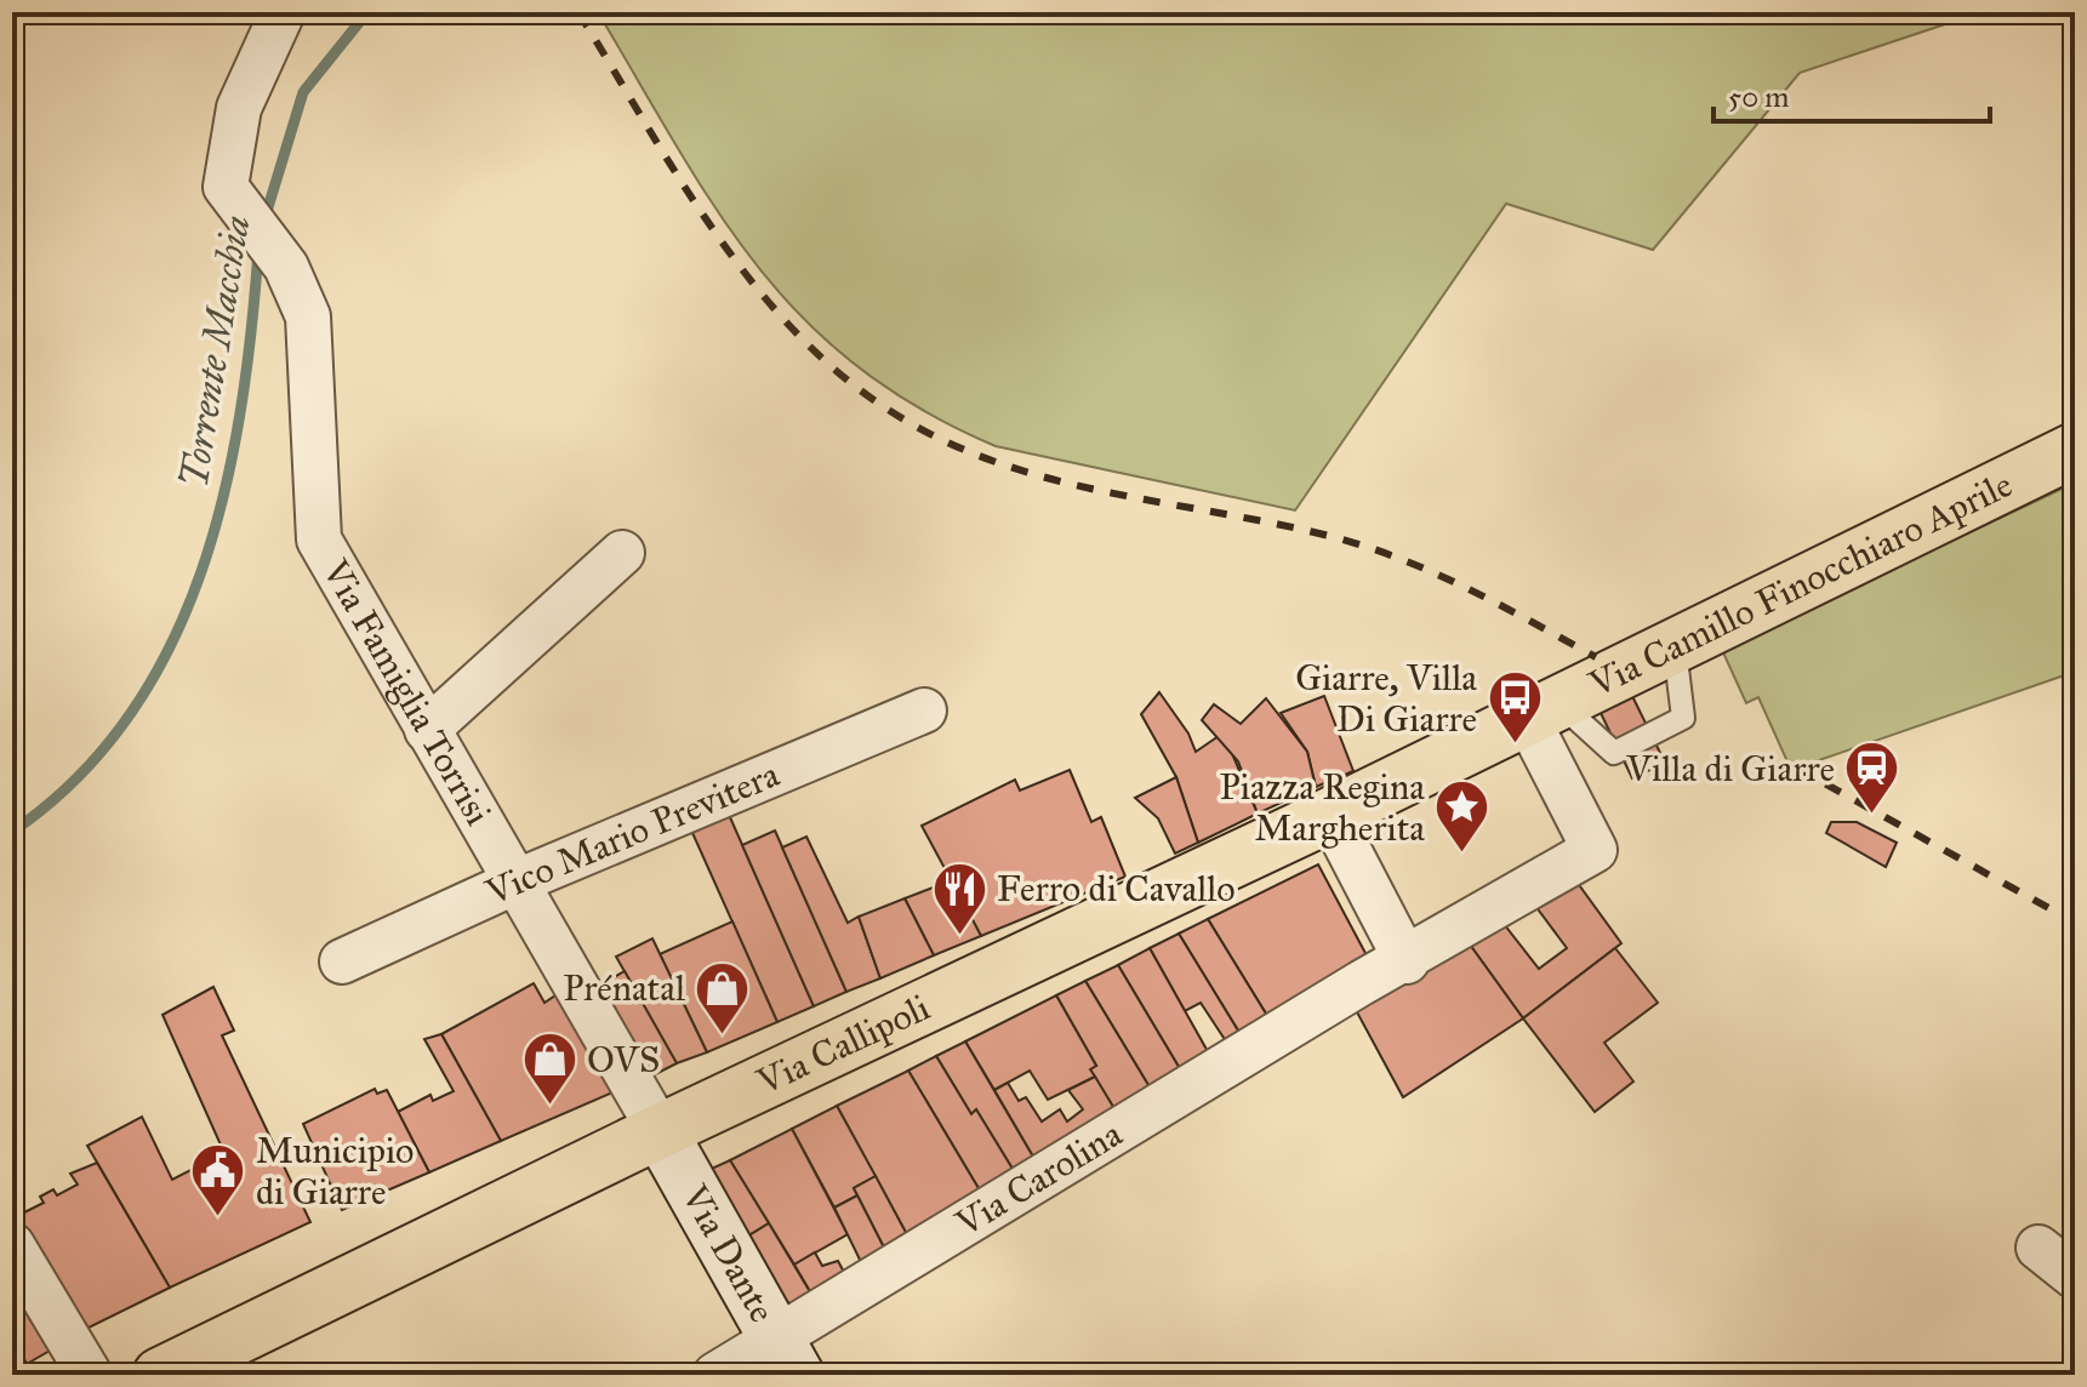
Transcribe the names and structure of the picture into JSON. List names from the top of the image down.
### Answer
{
  "streets": {
    "main road": ["Via Camillo Finocchiaro Aprile", "Via Callipoli"],
    "street": [
      "Via Famiglia Torrisi",
      "Vico Mario Previtera",
      "Via Carolina",
      "Via Dante"
    ]
  },
  "crossings": [
    ["Via Camillo Finocchiaro Aprile", "Via Callipoli"],
    ["Via Camillo Finocchiaro Aprile", "Via Carolina"],
    ["Via Famiglia Torrisi", "Vico Mario Previtera"],
    ["Via Famiglia Torrisi", "Via Callipoli"],
    ["Via Famiglia Torrisi", "Via Dante"],
    ["Via Callipoli", "Via Carolina"],
    ["Via Callipoli", "Via Dante"],
    ["Via Carolina", "Via Dante"]
  ],
  "water": ["Torrente Macchia"],
  "places": {
    "bus stop": ["Giarre, Villa Di Giarre"],
    "station": ["Villa di Giarre"],
    "place": ["Piazza Regina Margherita"],
    "restaurant": ["Ferro di Cavallo"],
    "shop": ["Prénatal", "OVS"],
    "public building": ["Municipio di Giarre"]
  },
  "scale_bar": "50 m"
}
